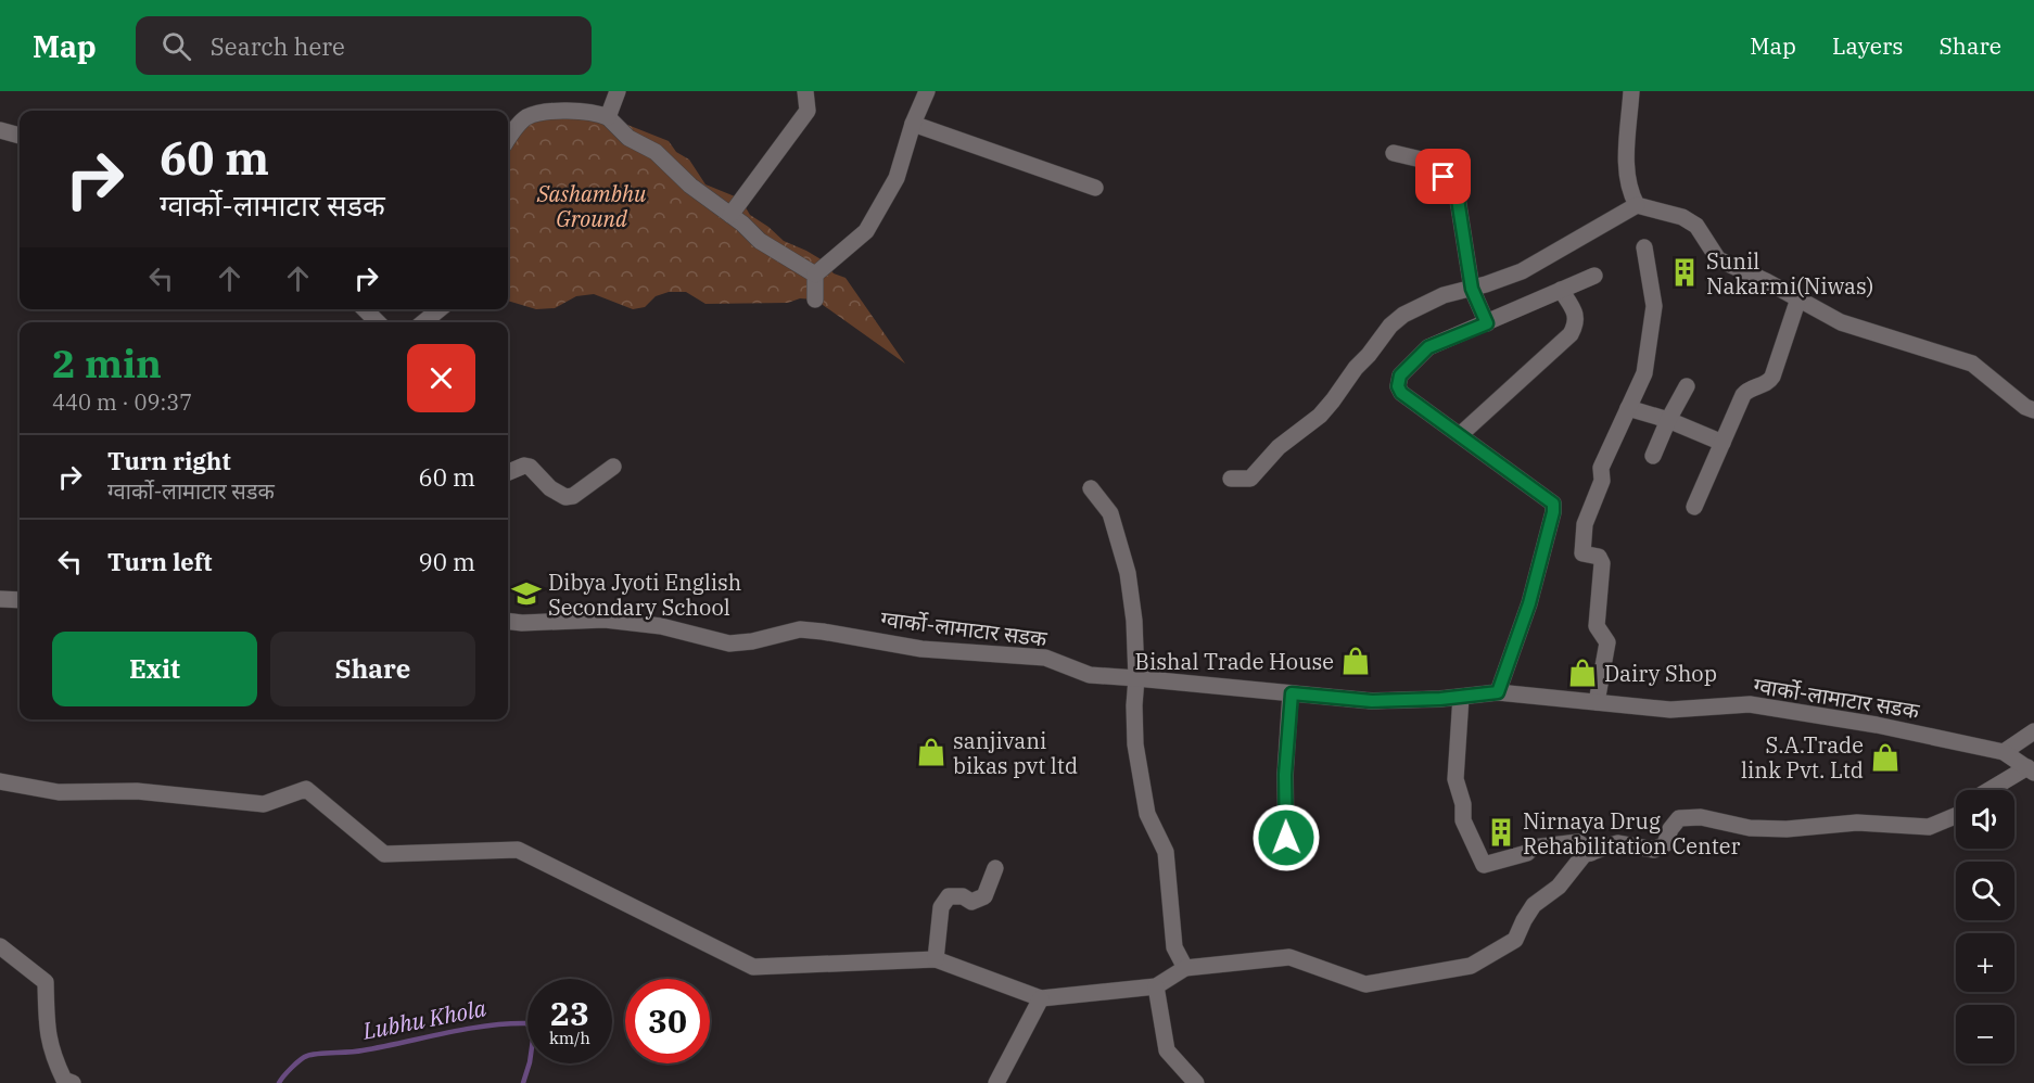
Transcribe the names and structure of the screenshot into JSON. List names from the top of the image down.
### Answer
{
  "streets": {
    "street": ["ग्वार्को-लामाटार सडक"]
  },
  "water": ["Lubhu Khola"],
  "parks": ["Sashambhu Ground"],
  "places": {
    "building": ["Sunil Nakarmi(Niwas)", "Nirnaya Drug Rehabilitation Center"],
    "school or university": ["Dibya Jyoti English Secondary School"],
    "shop": [
      "Bishal Trade House",
      "Dairy Shop",
      "sanjivani bikas pvt ltd",
      "S.A.Trade link Pvt. Ltd"
    ]
  },
  "page": {
    "header": "Map",
    "search": "Search here",
    "nav": ["Map", "Layers", "Share"],
    "turn": ["60 m", "ग्वार्को-लामाटार सडक"],
    "heading": ["2 min", "440 m · 09:37"],
    "list": [
      {
        "name": "Turn right",
        "note": "ग्वार्को-लामाटार सडक",
        "value": "60 m"
      },
      {
        "name": "Turn left",
        "value": "90 m"
      }
    ],
    "buttons": ["Exit", "Share"],
    "map_buttons": ["+", "−"],
    "speed": "23 km/h",
    "limit": "30"
  }
}
